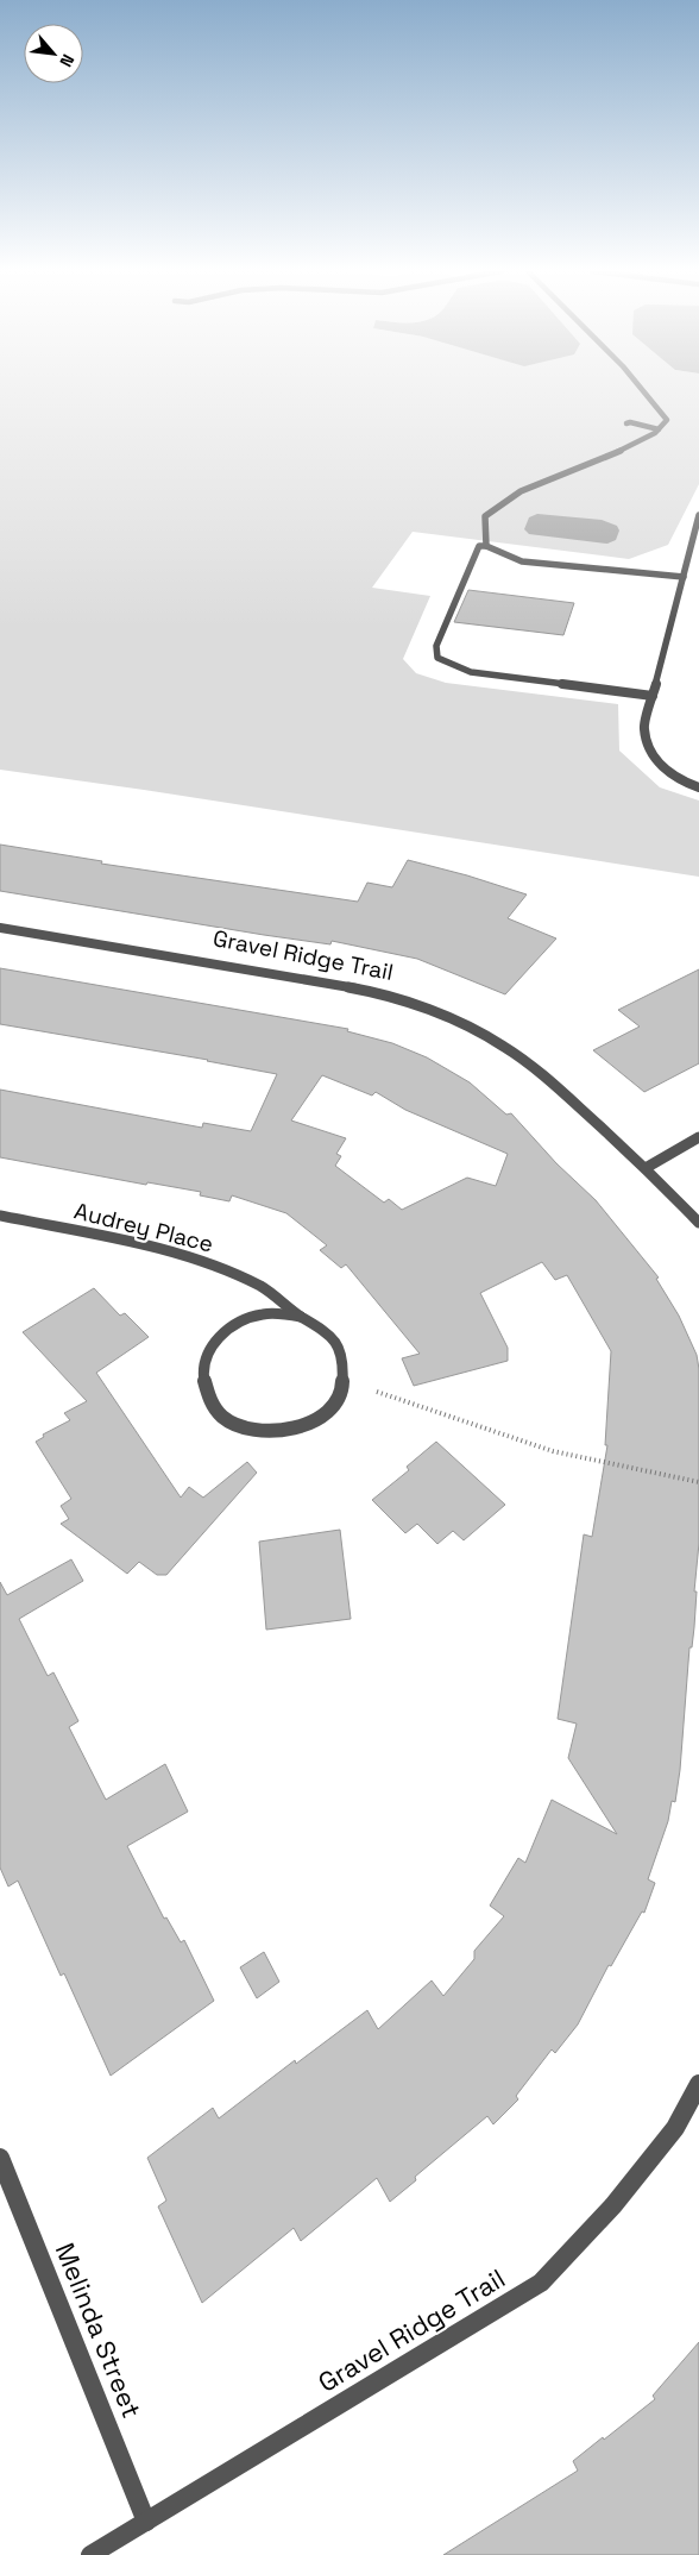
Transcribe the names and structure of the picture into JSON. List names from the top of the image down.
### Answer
{
  "streets": {
    "street": ["Gravel Ridge Trail", "Audrey Place", "Melinda Street"]
  },
  "crossings": [
    ["Gravel Ridge Trail", "Melinda Street"]
  ],
  "north": "bottom right"
}
